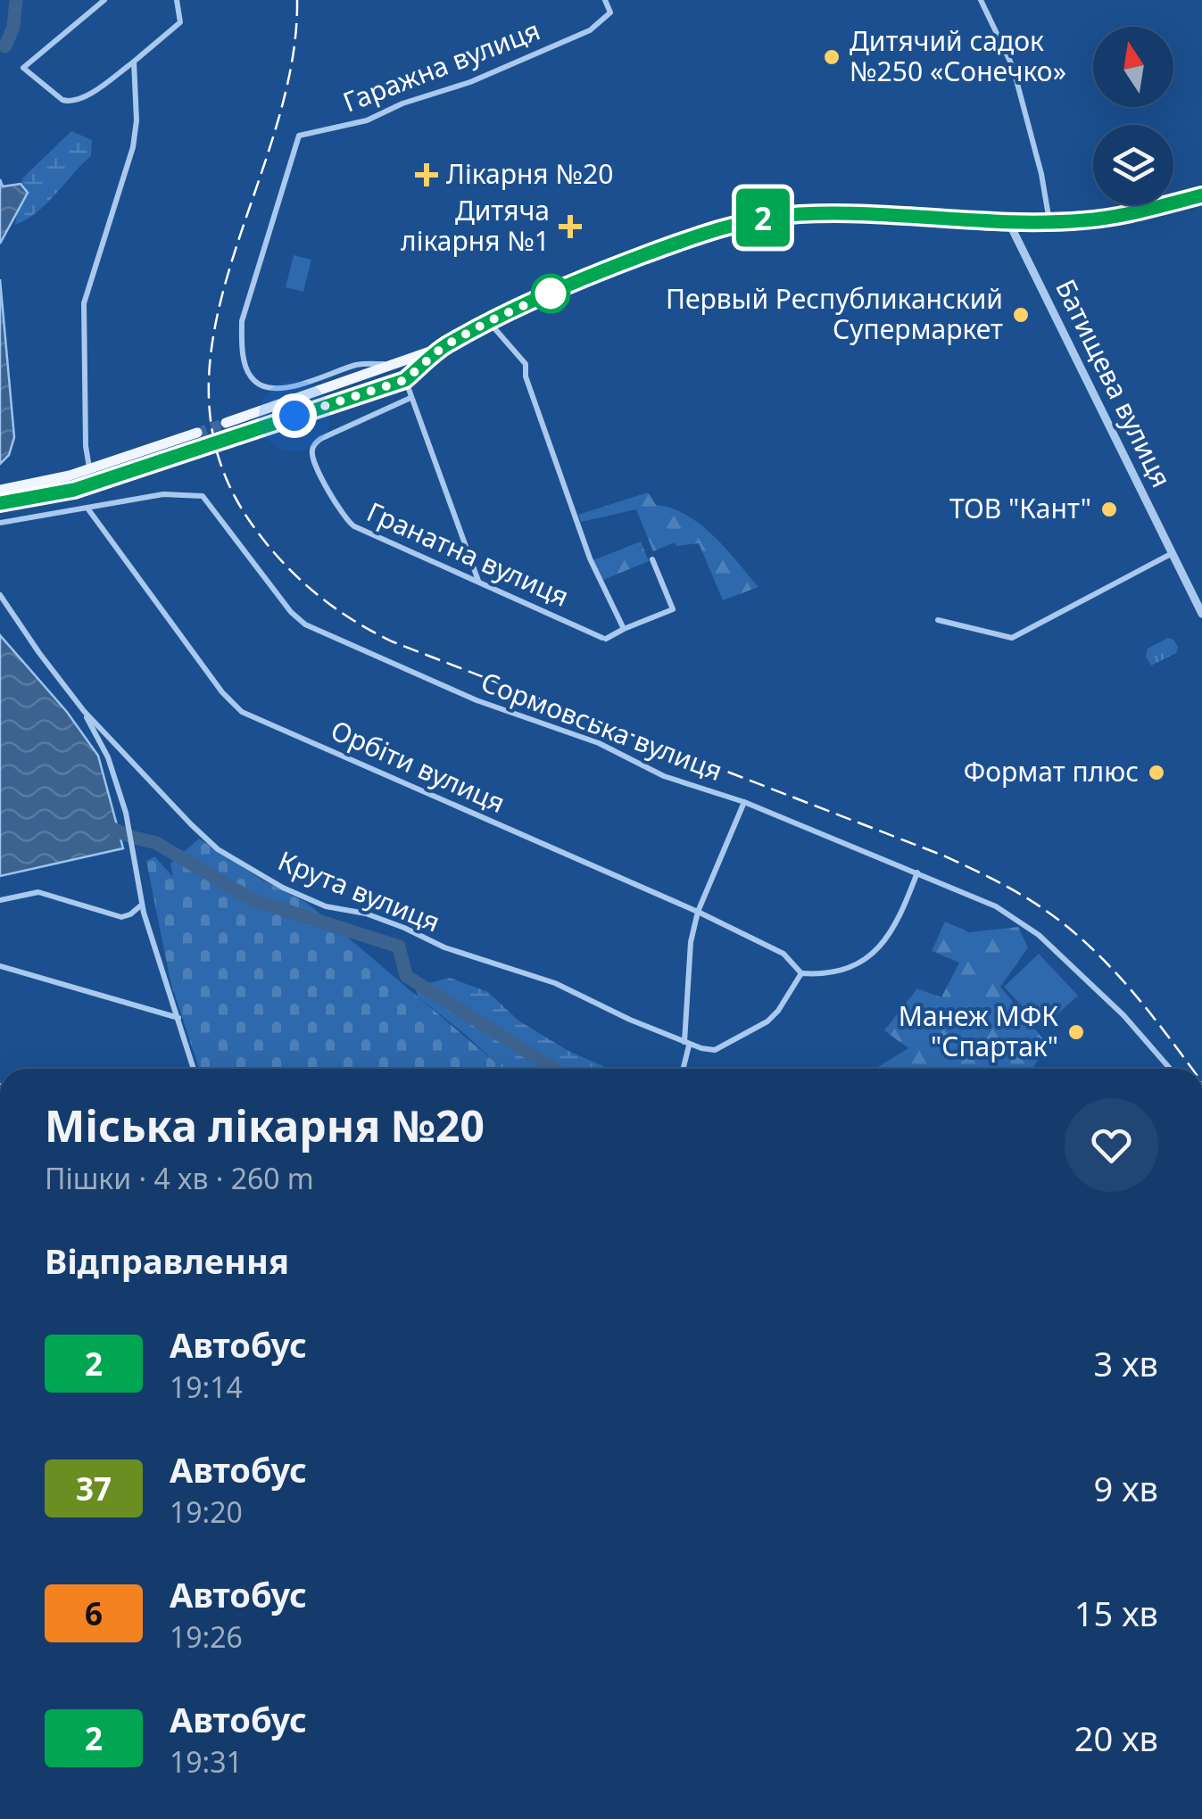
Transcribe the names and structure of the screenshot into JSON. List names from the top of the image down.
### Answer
{
  "streets": {
    "street": [
      "Гаражна вулиця",
      "Батищева вулиця",
      "Гранатна вулиця",
      "Сормовська вулиця",
      "Орбіти вулиця",
      "Крута вулиця"
    ]
  },
  "crossings": [
    ["Сормовська вулиця", "Орбіти вулиця"],
    ["Орбіти вулиця", "Крута вулиця"]
  ],
  "places": {
    "other": [
      "Дитячий садок №250 «Сонечко»",
      "Первый Республиканский Супермаркет",
      "ТОВ \"Кант\"",
      "Формат плюс",
      "Манеж МФК \"Спартак\""
    ],
    "health": ["Лікарня №20", "Дитяча лікарня №1"]
  },
  "lines": ["bus line 2"],
  "north": "top",
  "page": {
    "on_map": "2",
    "heading": [
      ["Міська лікарня №20", "Пішки · 4 хв · 260 m"],
      "Відправлення"
    ],
    "list": [
      {
        "mark": "2",
        "name": "Автобус",
        "note": "19:14",
        "value": "3 хв"
      },
      {
        "mark": "37",
        "name": "Автобус",
        "note": "19:20",
        "value": "9 хв"
      },
      {
        "mark": "6",
        "name": "Автобус",
        "note": "19:26",
        "value": "15 хв"
      },
      {
        "mark": "2",
        "name": "Автобус",
        "note": "19:31",
        "value": "20 хв"
      }
    ]
  }
}
